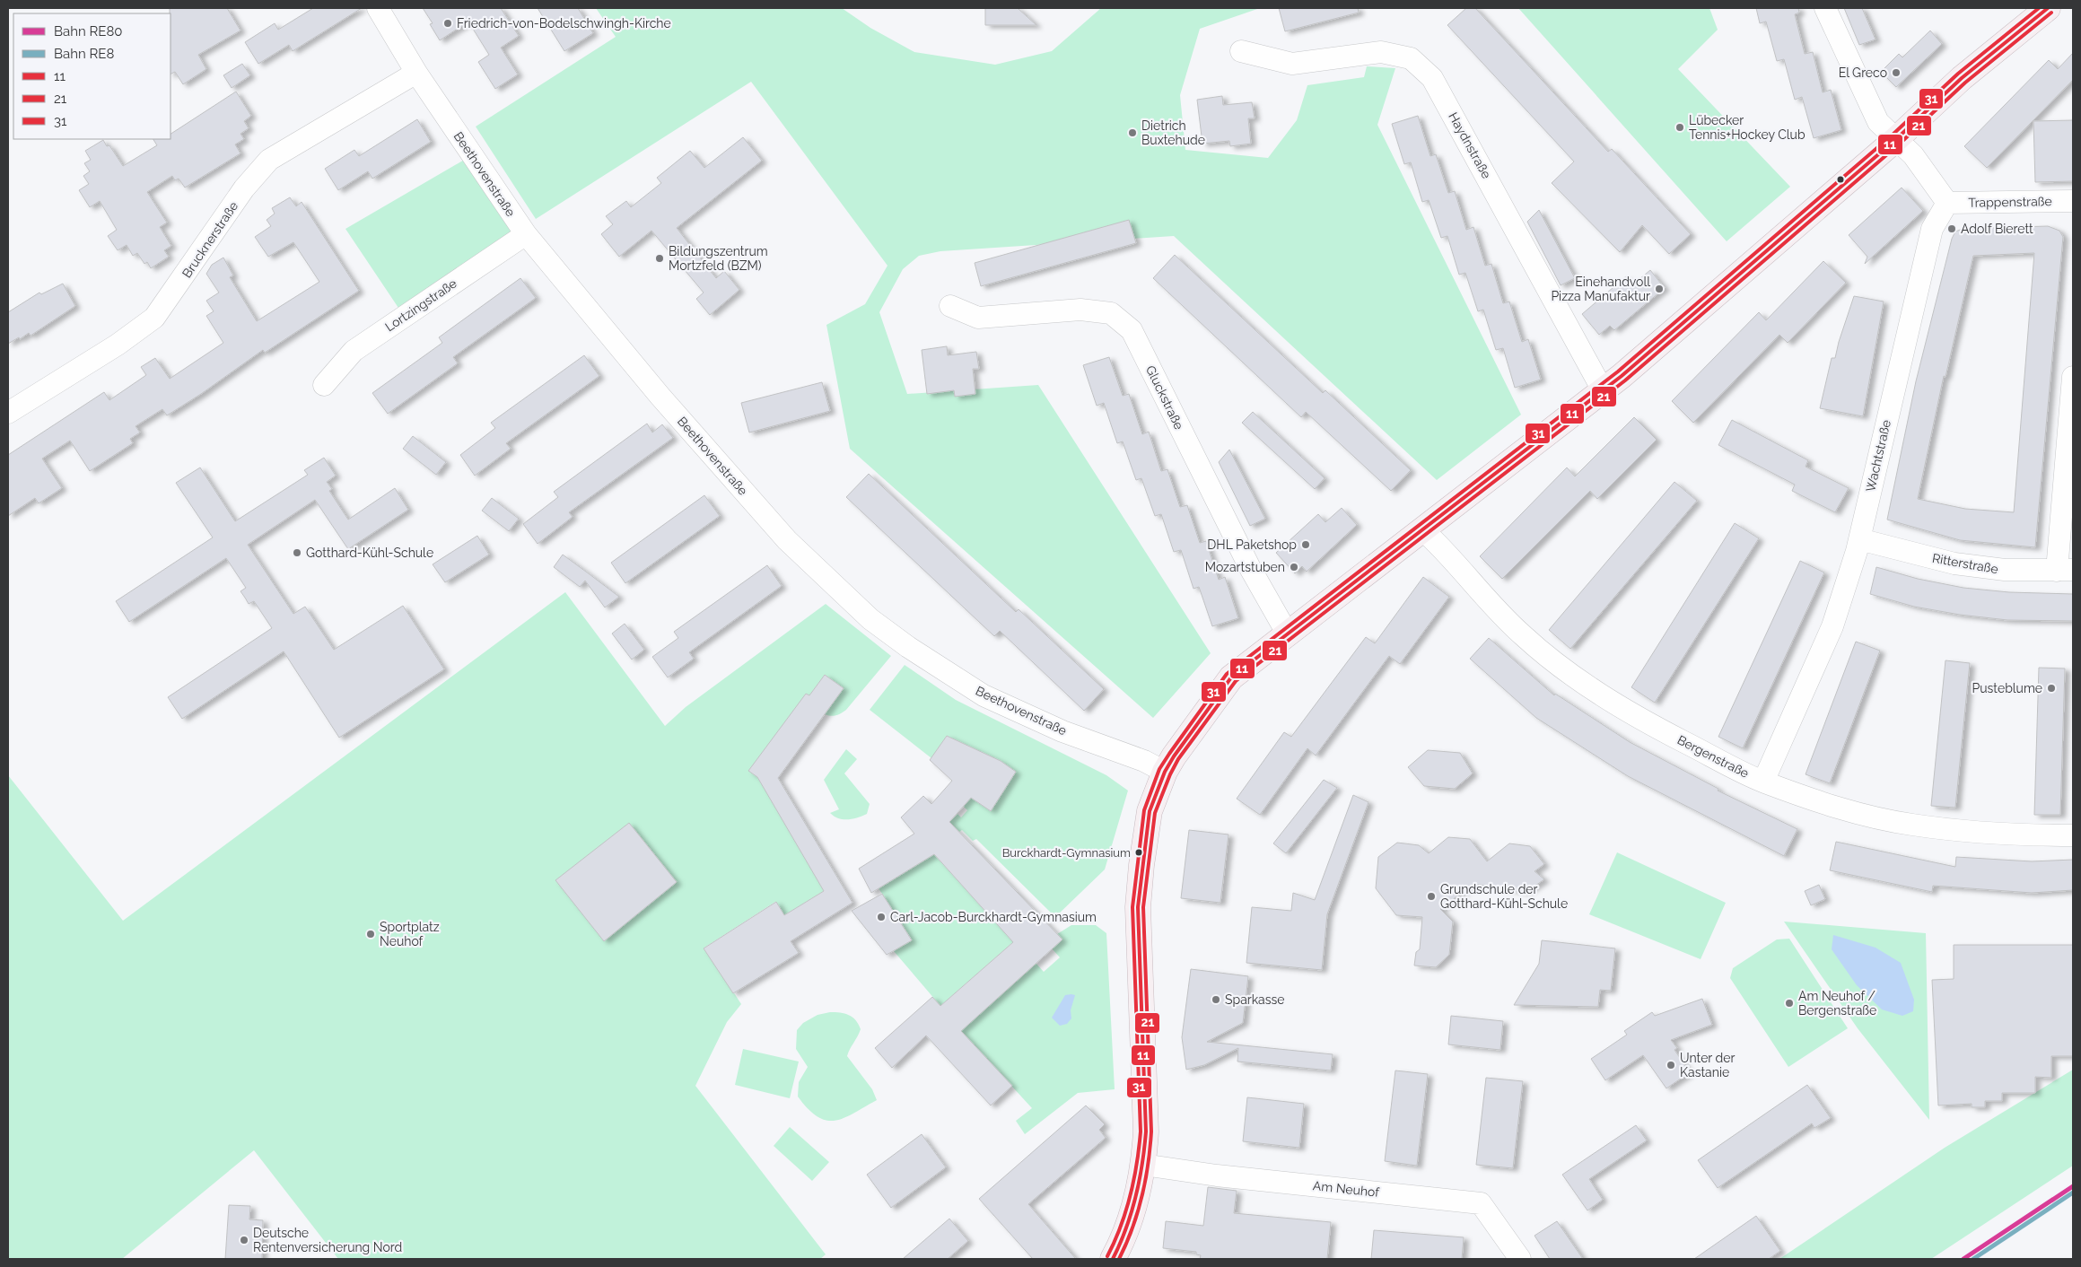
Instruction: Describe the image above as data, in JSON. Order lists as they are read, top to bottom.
{
  "streets": {
    "street": [
      "Haydnstraße",
      "Beethovenstraße",
      "Trappenstraße",
      "Brucknerstraße",
      "Lortzingstraße",
      "Gluckstraße",
      "Wachtstraße",
      "Ritterstraße",
      "Bergenstraße",
      "Am Neuhof"
    ]
  },
  "crossings": [
    ["Beethovenstraße", "Brucknerstraße"],
    ["Beethovenstraße", "Lortzingstraße"],
    ["Trappenstraße", "Wachtstraße"],
    ["Wachtstraße", "Ritterstraße"],
    ["Wachtstraße", "Bergenstraße"]
  ],
  "places": [
    "Friedrich-von-Bodelschwingh-Kirche",
    "El Greco",
    "Lübecker Tennis+Hockey Club",
    "Dietrich Buxtehude",
    "Adolf Bierett",
    "Bildungszentrum Mortzfeld (BZM)",
    "Einehandvoll Pizza Manufaktur",
    "DHL Paketshop",
    "Gotthard-Kühl-Schule",
    "Mozartstuben",
    "Pusteblume",
    "Burckhardt-Gymnasium",
    "Grundschule der Gotthard-Kühl-Schule",
    "Carl-Jacob-Burckhardt-Gymnasium",
    "Sportplatz Neuhof",
    "Sparkasse",
    "Am Neuhof / Bergenstraße",
    "Unter der Kastanie",
    "Deutsche Rentenversicherung Nord"
  ],
  "lines": [
    "transit line 11",
    "transit line 31",
    "transit line 21",
    "rail line RE80",
    "rail line RE8"
  ],
  "legend": [
    "Bahn RE80",
    "Bahn RE8",
    "11",
    "21",
    "31"
  ]
}
